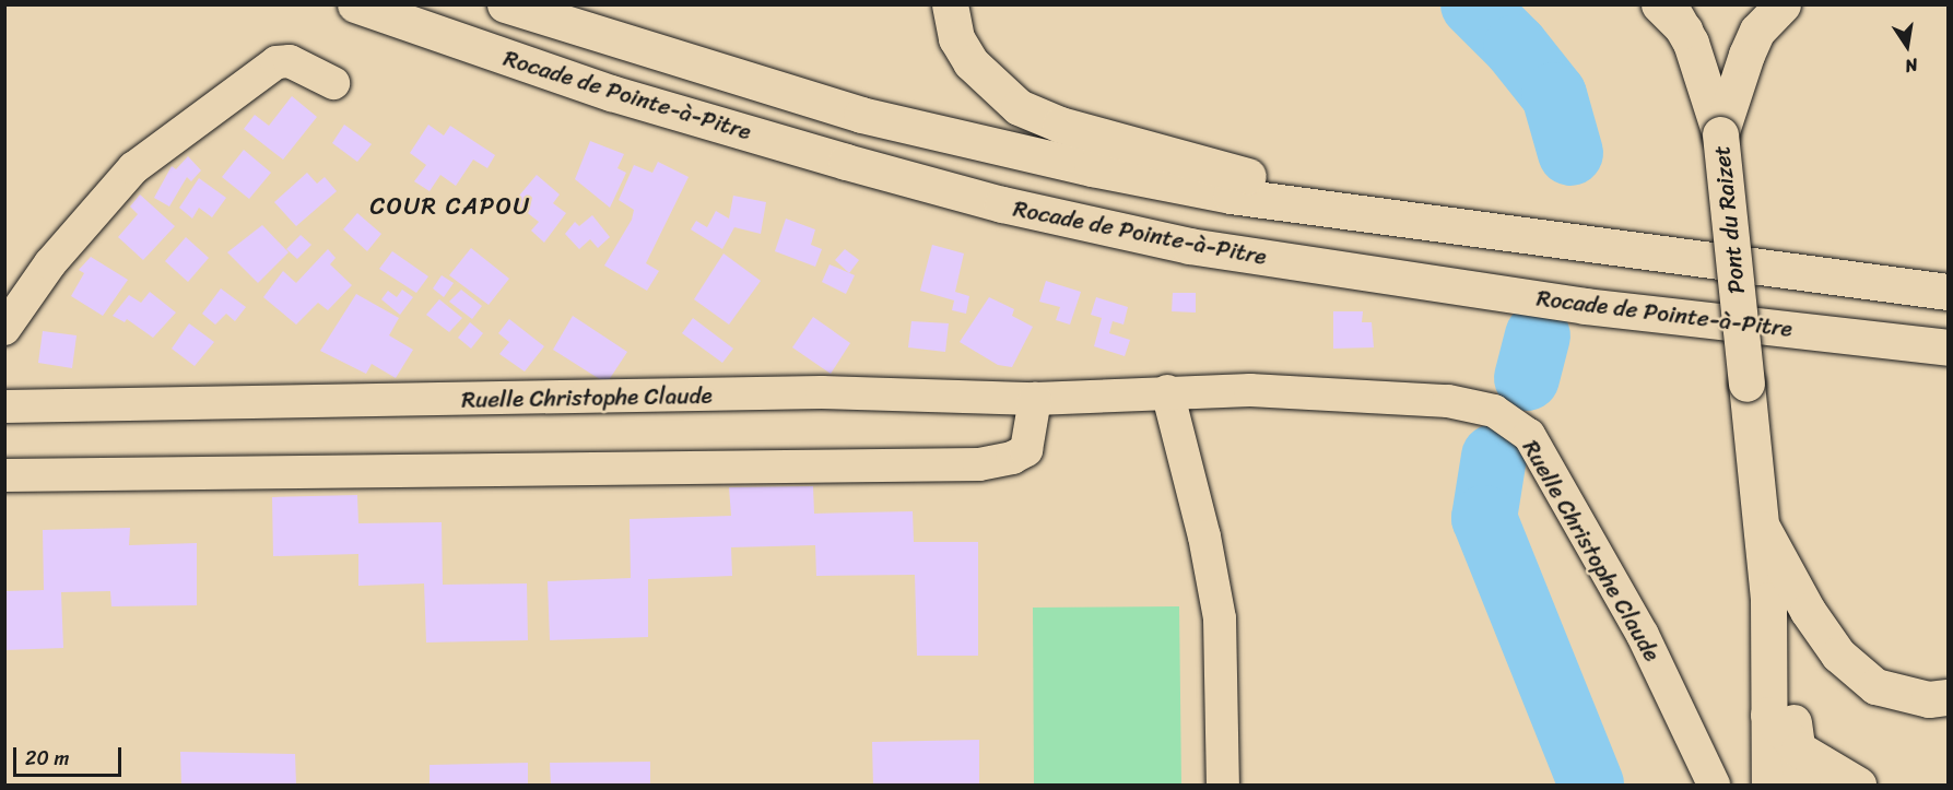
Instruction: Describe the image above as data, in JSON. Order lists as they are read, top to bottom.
{
  "streets": {
    "main road": ["Rocade de Pointe-à-Pitre", "Pont du Raizet"],
    "street": ["Ruelle Christophe Claude"]
  },
  "districts": ["COUR CAPOU"],
  "scale_bar": "20 m",
  "north": "bottom"
}
